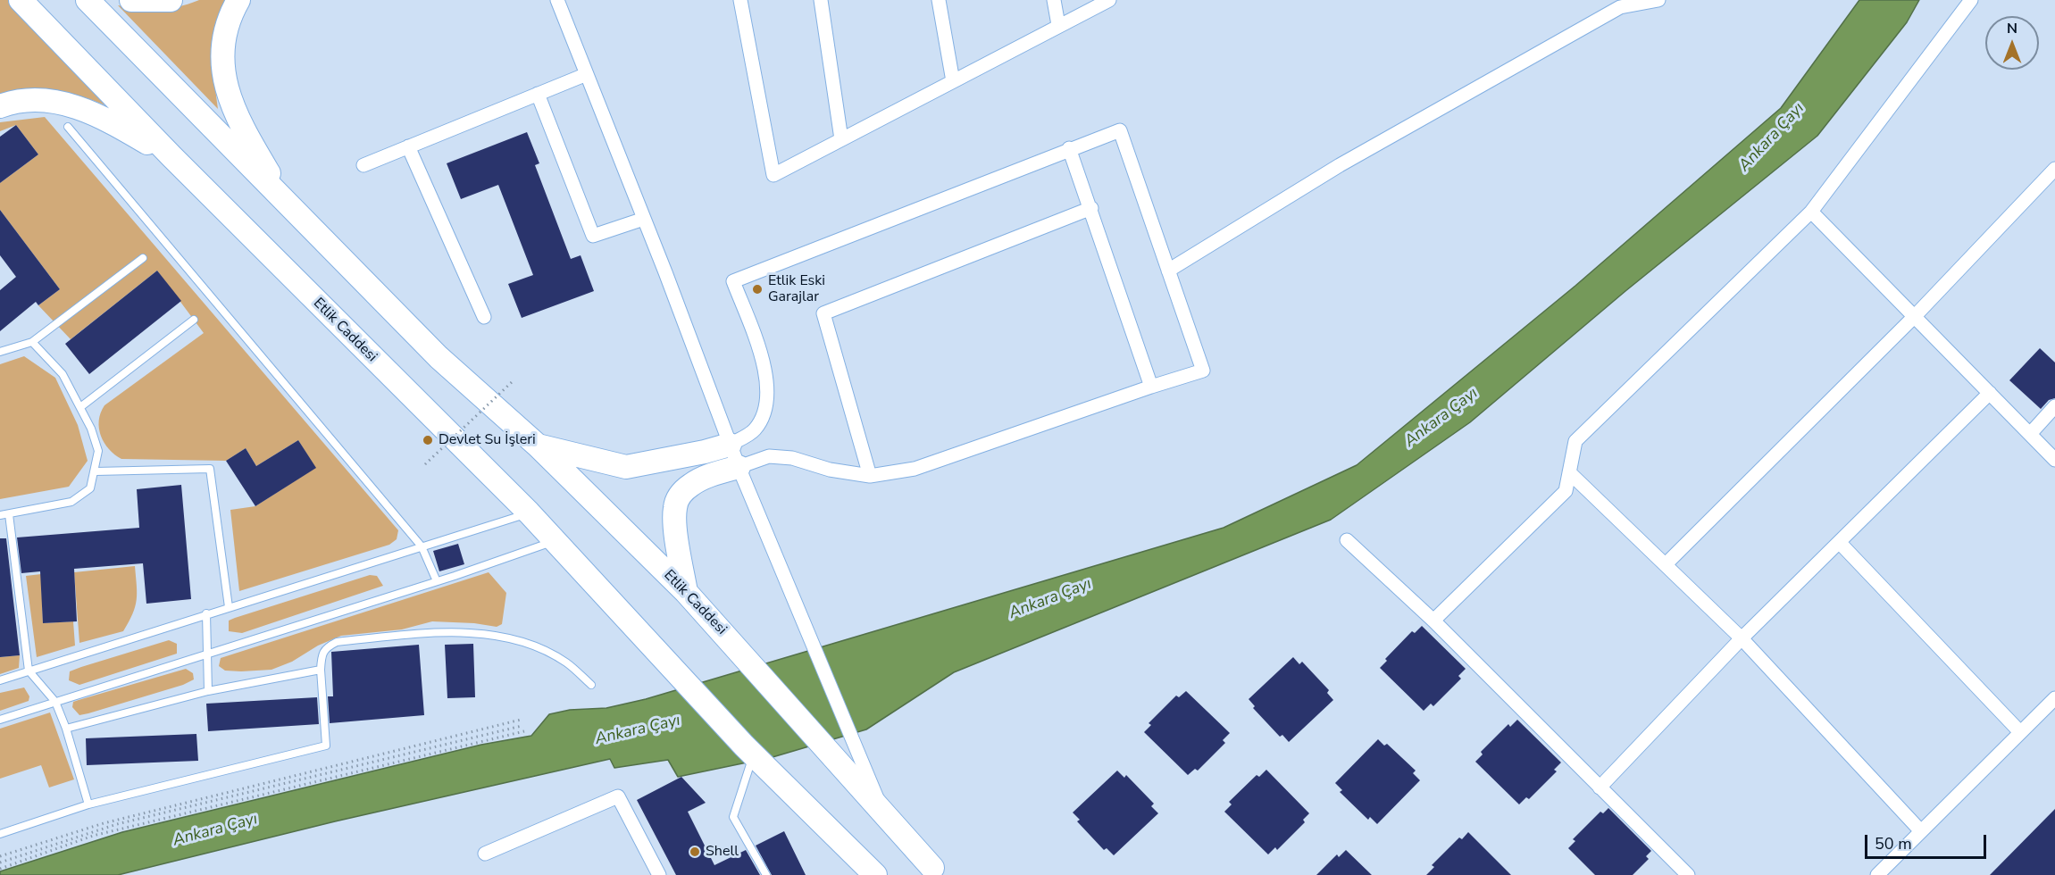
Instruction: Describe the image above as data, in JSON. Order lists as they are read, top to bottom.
{
  "streets": {
    "main road": ["Etlik Caddesi"]
  },
  "water": ["Ankara Çayı"],
  "places": ["Etlik Eski Garajlar", "Devlet Su İşleri", "Shell"],
  "scale_bar": "50 m",
  "north": "top"
}
